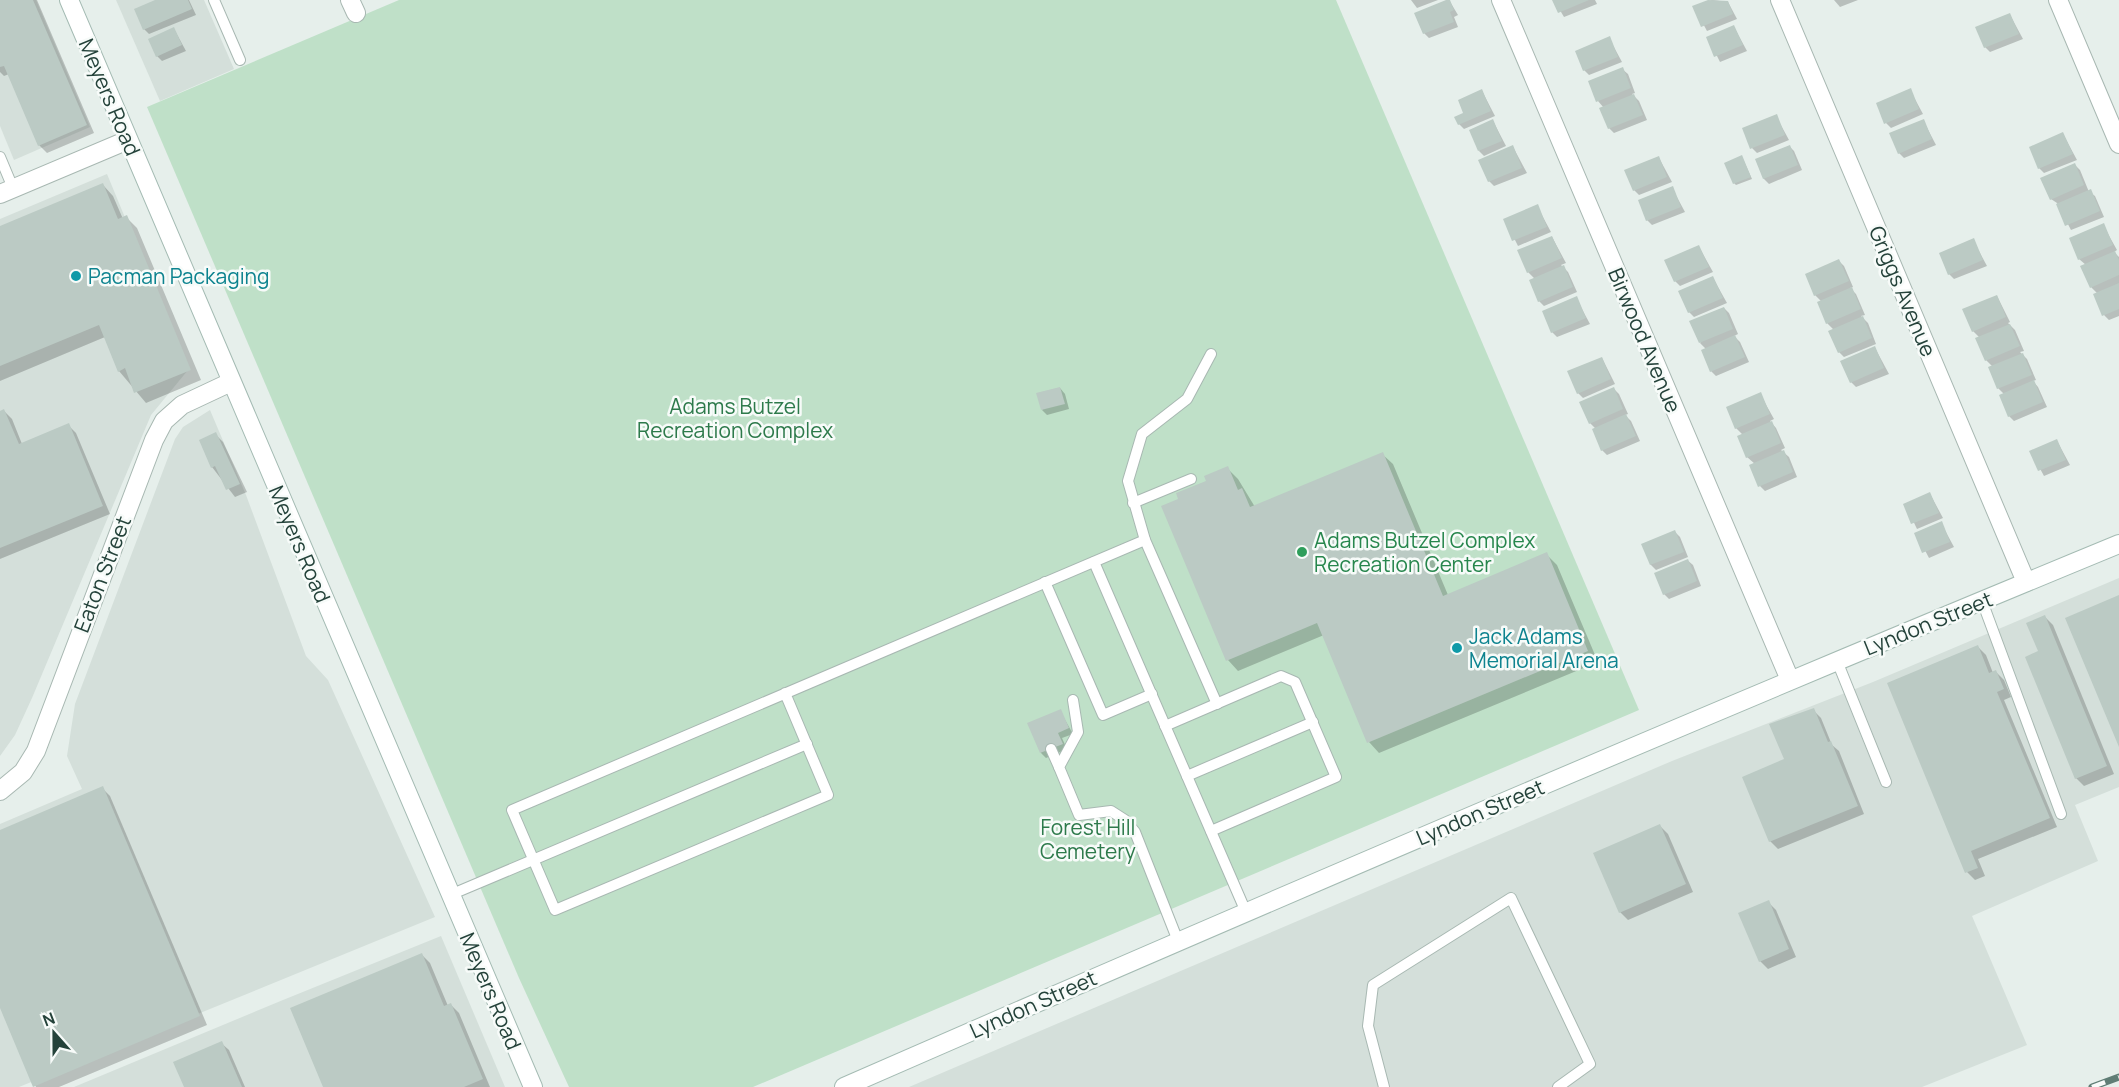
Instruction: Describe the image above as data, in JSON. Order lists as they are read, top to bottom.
{
  "streets": {
    "street": [
      "Meyers Road",
      "Griggs Avenue",
      "Birwood Avenue",
      "Eaton Street",
      "Lyndon Street"
    ]
  },
  "crossings": [
    ["Meyers Road", "Eaton Street"],
    ["Griggs Avenue", "Lyndon Street"],
    ["Birwood Avenue", "Lyndon Street"]
  ],
  "parks": ["Adams Butzel Recreation Complex", "Forest Hill Cemetery"],
  "places": ["Pacman Packaging", "Adams Butzel Complex Recreation Center", "Jack Adams Memorial Arena"],
  "north": "top"
}
